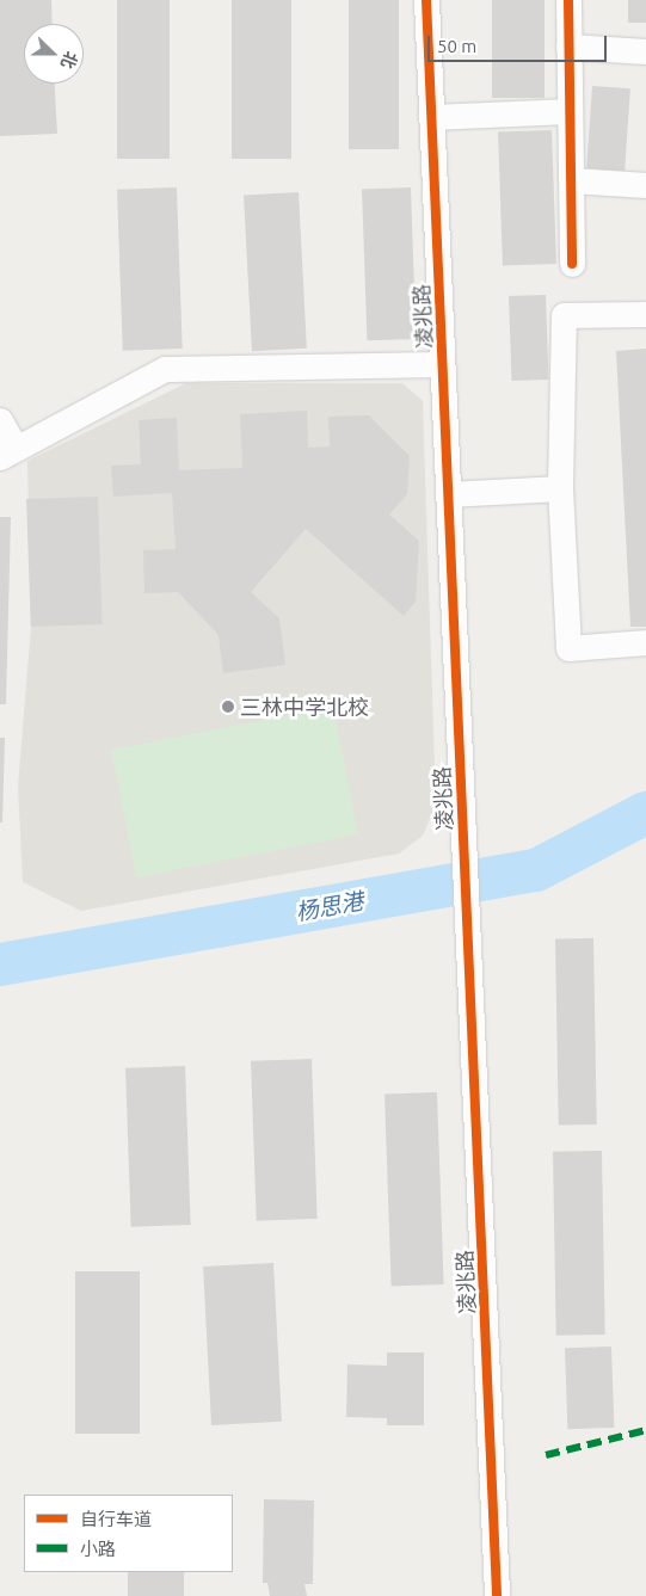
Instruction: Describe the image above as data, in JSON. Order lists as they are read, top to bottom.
{
  "streets": {
    "street": ["凌兆路"]
  },
  "water": ["杨思港"],
  "places": ["三林中学北校"],
  "legend": ["自行车道", "小路"],
  "scale_bar": "50 m",
  "north": "right"
}
